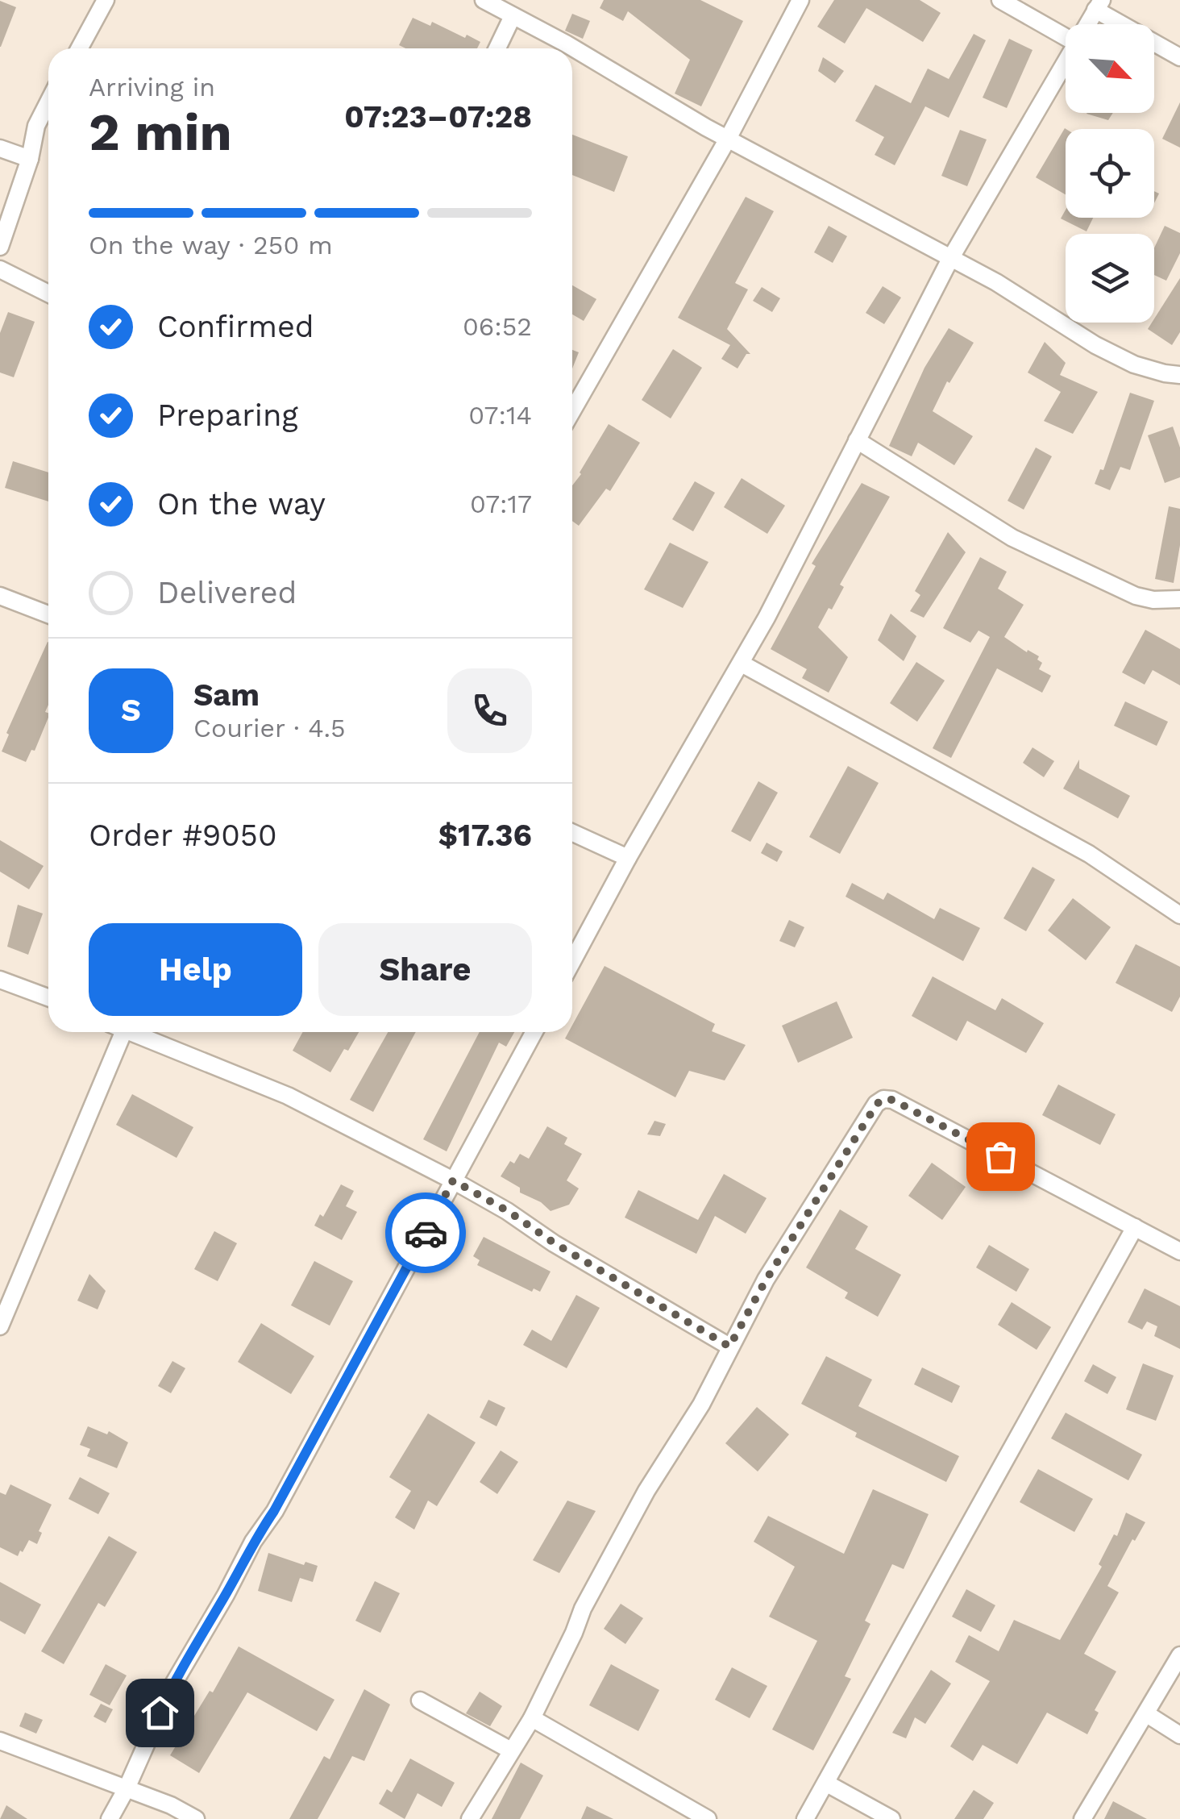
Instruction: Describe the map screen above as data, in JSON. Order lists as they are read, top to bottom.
{
  "north": "bottom right",
  "page": {
    "heading": ["2 min", "Arriving in", "07:23–07:28"],
    "panel": [
      "Sam",
      "Courier · 4.5",
      "Order #9050",
      "$17.36"
    ],
    "bar": "On the way · 250 m",
    "list": [
      ["Confirmed", "06:52"],
      ["Preparing", "07:14"],
      ["On the way", "07:17"],
      "Delivered"
    ],
    "round": "S",
    "buttons": ["Help", "Share"]
  }
}
